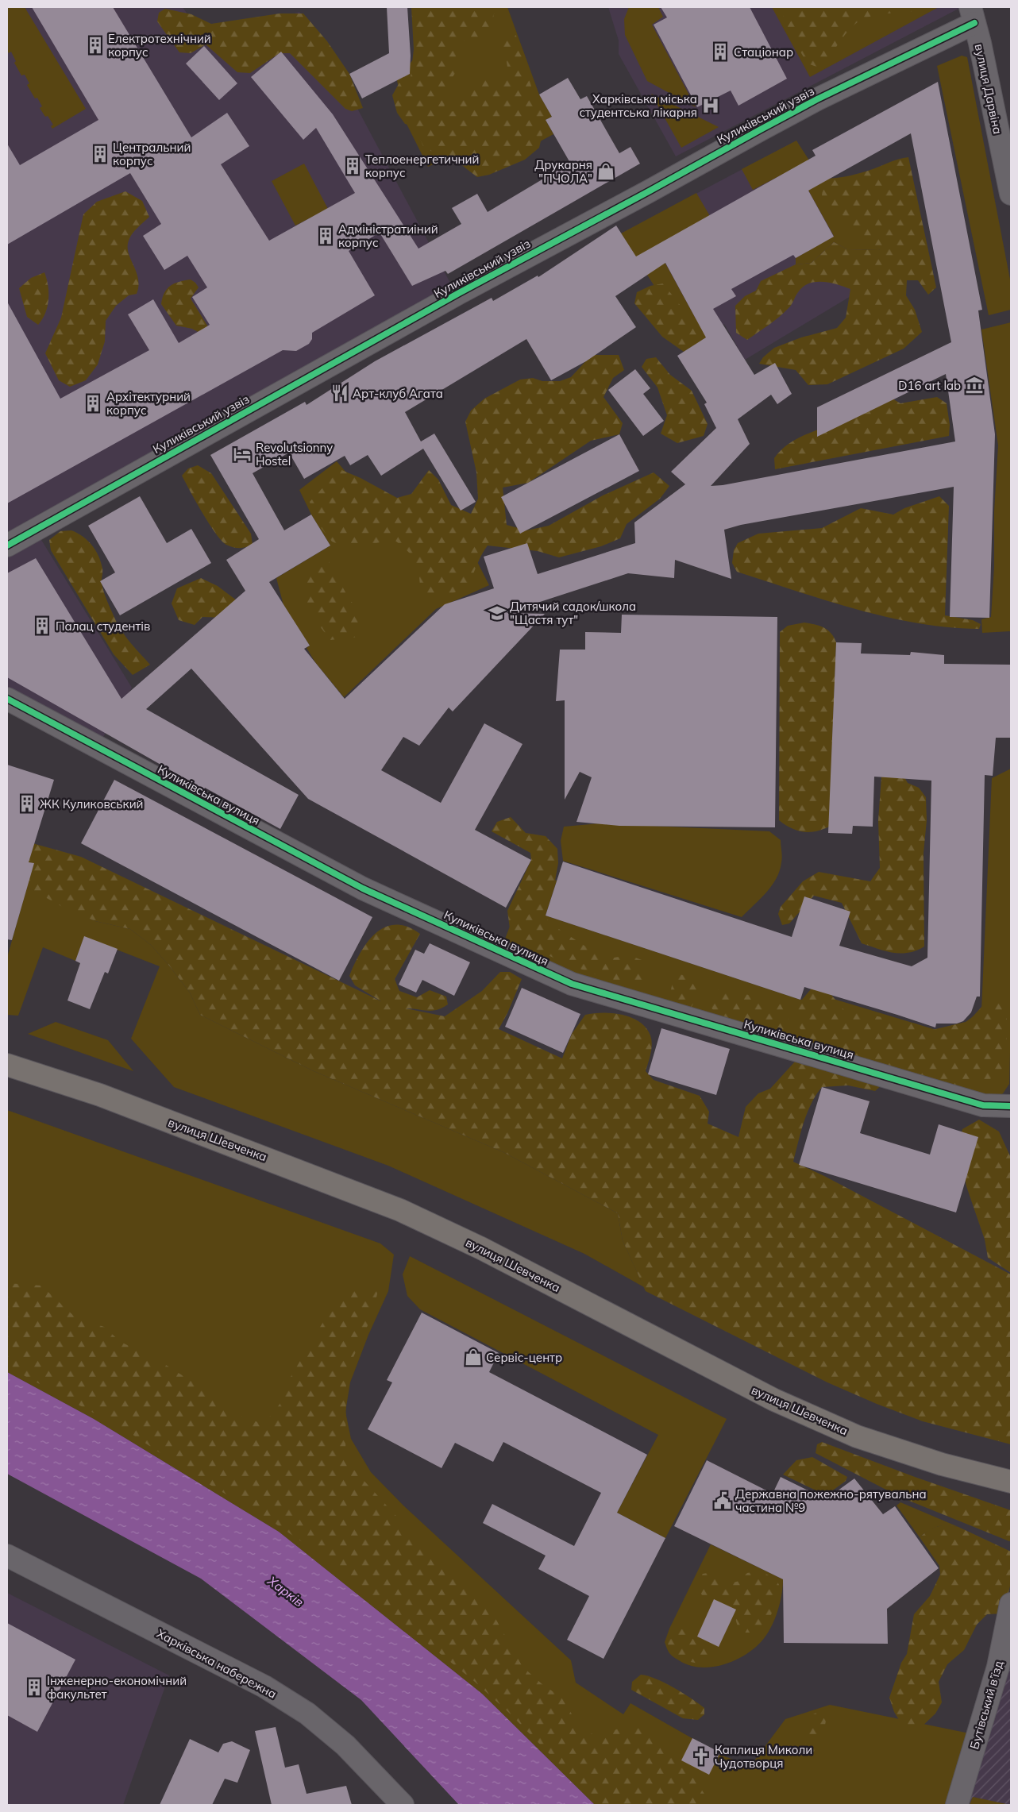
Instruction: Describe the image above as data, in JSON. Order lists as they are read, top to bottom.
{
  "streets": {
    "main road": ["вулиця Шевченка"],
    "street": [
      "вулиця Дарвіна",
      "Куликівський узвіз",
      "Куликівська вулиця",
      "Харківська набережна",
      "Бутівський в’їзд"
    ]
  },
  "crossings": [
    ["вулиця Дарвіна", "Куликівський узвіз"]
  ],
  "water": ["Харків"],
  "places": {
    "building": [
      "Електротехнічний корпус",
      "Стаціонар",
      "Центральний корпус",
      "Теплоенергетичний корпус",
      "Адміністратиіний корпус",
      "Архітектурний корпус",
      "Палац студентів",
      "ЖК Куликовський",
      "Інженерно-економічний факультет"
    ],
    "hospital": ["Харківська міська студентська лікарня"],
    "shop": ["Друкарня \"ПЧОЛА\"", "Сервіс-центр"],
    "museum": ["D16 art lab"],
    "restaurant": ["Арт-клуб Агата"],
    "hotel": ["Revolutsionny Hostel"],
    "school or university": ["Дитячий садок/школа \"Щастя тут\""],
    "public building": ["Державна пожежно-рятувальна частина №9"],
    "church": ["Каплиця Миколи Чудотворця"]
  }
}
